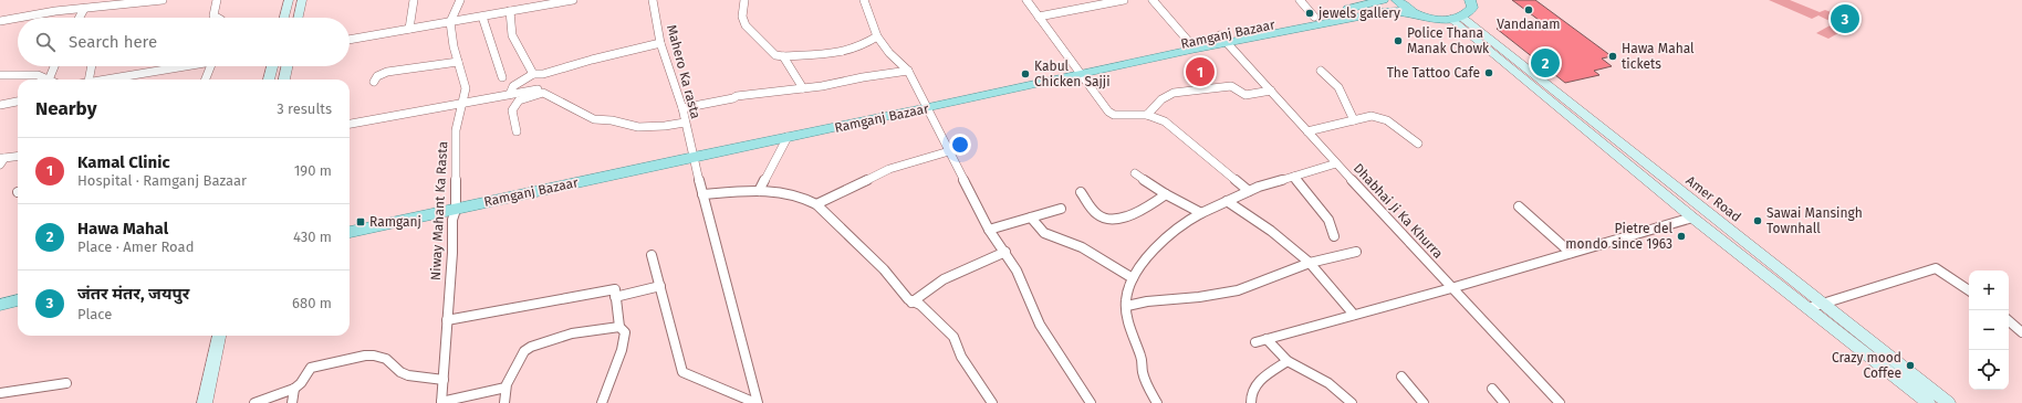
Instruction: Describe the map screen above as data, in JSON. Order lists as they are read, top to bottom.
{
  "streets": {
    "main road": ["Ramganj Bazaar", "Amer Road"],
    "street": ["Mahero Ka rasta", "Niway Mahant Ka Rasta", "Dhabhai Ji Ka Khurra"]
  },
  "crossings": [
    ["Ramganj Bazaar", "Mahero Ka rasta"],
    ["Ramganj Bazaar", "Amer Road"],
    ["Ramganj Bazaar", "Niway Mahant Ka Rasta"],
    ["Ramganj Bazaar", "Dhabhai Ji Ka Khurra"]
  ],
  "places": {
    "other": [
      "Vandanam",
      "jewels gallery",
      "Police Thana Manak Chowk",
      "Hawa Mahal tickets",
      "The Tattoo Cafe",
      "Kabul Chicken Sajji",
      "Sawai Mansingh Townhall",
      "Pietre del mondo since 1963",
      "Crazy mood Coffee"
    ],
    "transit": ["Ramganj"]
  },
  "page": {
    "pins": ["3", "2", "1"],
    "search": "Search here",
    "heading": ["Nearby", "3 results"],
    "list": [
      {
        "mark": "1",
        "name": "Kamal Clinic",
        "note": "Hospital · Ramganj Bazaar",
        "value": "190 m"
      },
      {
        "mark": "2",
        "name": "Hawa Mahal",
        "note": "Place · Amer Road",
        "value": "430 m"
      },
      {
        "mark": "3",
        "name": "जंतर मंतर, जयपुर",
        "note": "Place",
        "value": "680 m"
      }
    ],
    "map_buttons": ["+", "−"]
  }
}
